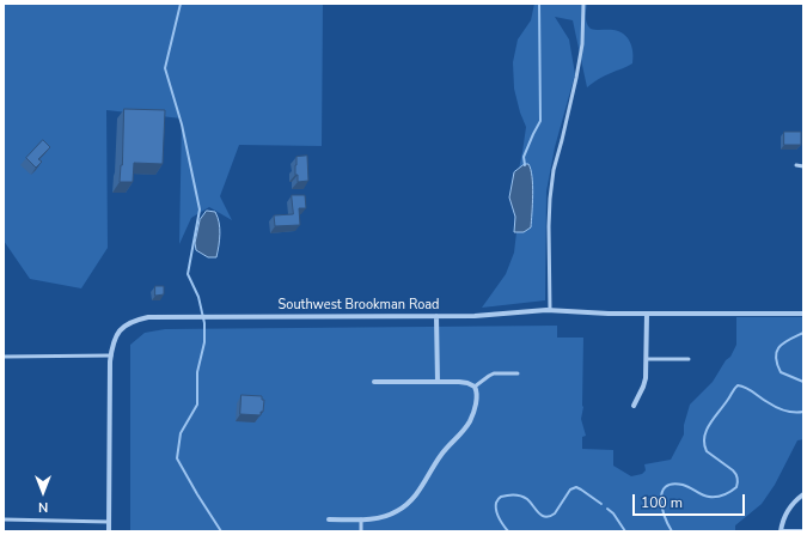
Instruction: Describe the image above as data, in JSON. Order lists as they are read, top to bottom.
{
  "streets": {
    "street": ["Southwest Brookman Road"]
  },
  "scale_bar": "100 m",
  "north": "bottom"
}
